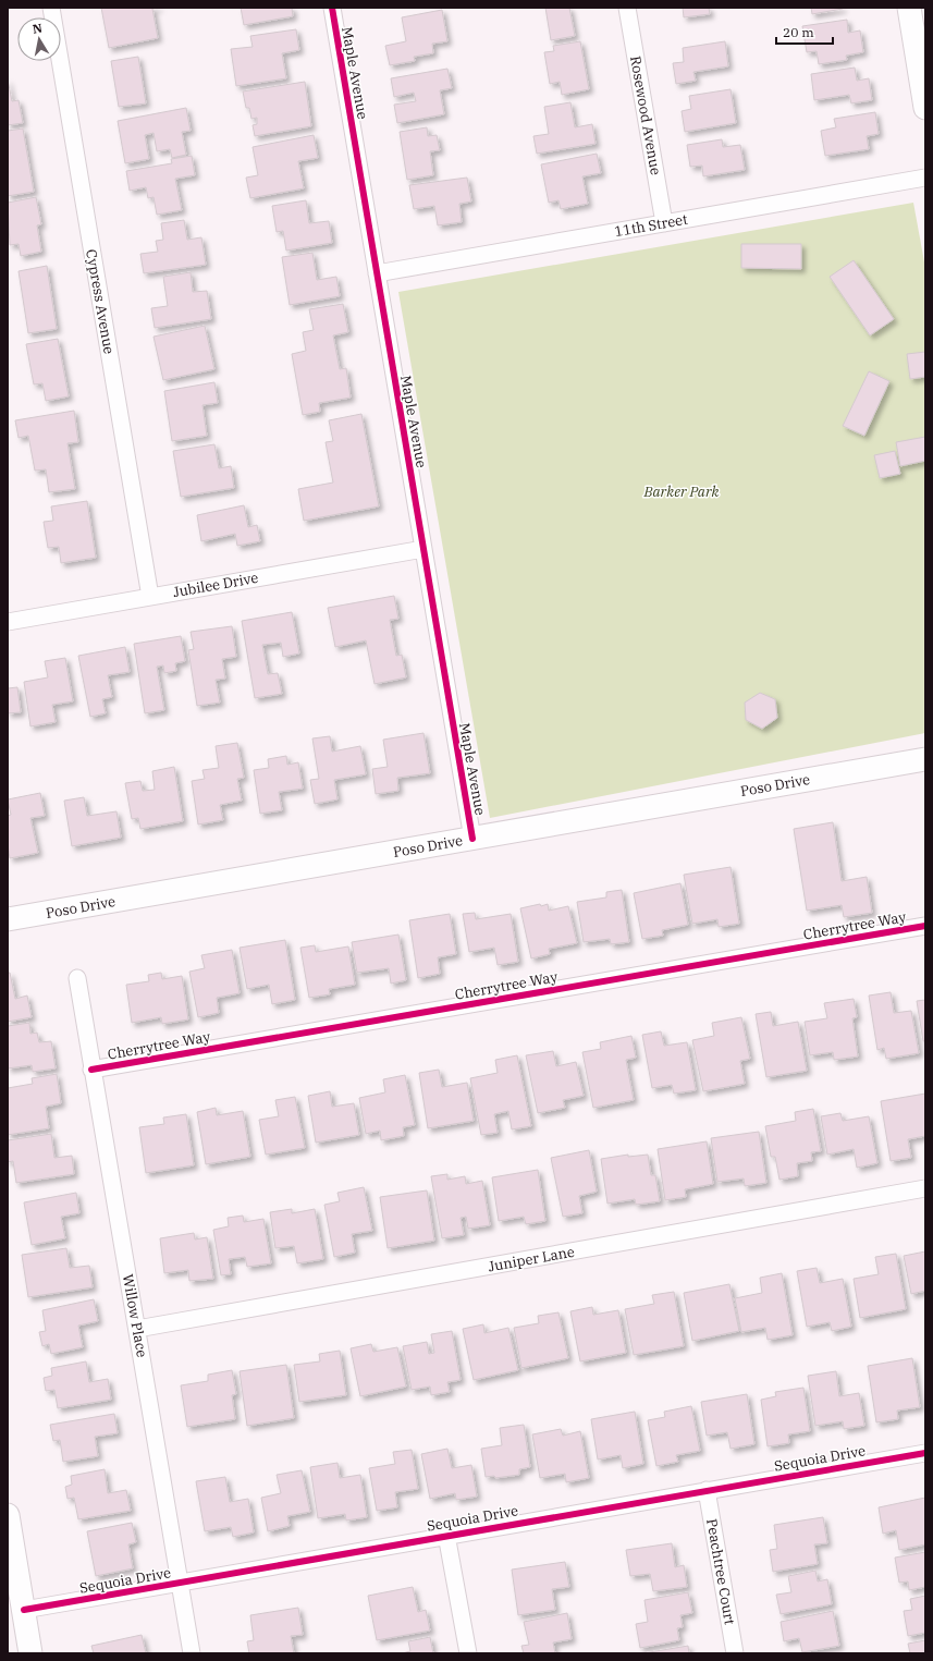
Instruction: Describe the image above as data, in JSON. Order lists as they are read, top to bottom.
{
  "streets": {
    "main road": ["Poso Drive"],
    "street": [
      "Maple Avenue",
      "Rosewood Avenue",
      "11th Street",
      "Cypress Avenue",
      "Jubilee Drive",
      "Cherrytree Way",
      "Juniper Lane",
      "Willow Place",
      "Sequoia Drive",
      "Peachtree Court"
    ]
  },
  "crossings": [
    ["Maple Avenue", "11th Street"],
    ["Maple Avenue", "Jubilee Drive"],
    ["Maple Avenue", "Poso Drive"],
    ["Rosewood Avenue", "11th Street"],
    ["Cypress Avenue", "Jubilee Drive"],
    ["Cherrytree Way", "Willow Place"],
    ["Juniper Lane", "Willow Place"],
    ["Willow Place", "Sequoia Drive"],
    ["Sequoia Drive", "Peachtree Court"]
  ],
  "parks": ["Barker Park"],
  "scale_bar": "20 m",
  "north": "top"
}
